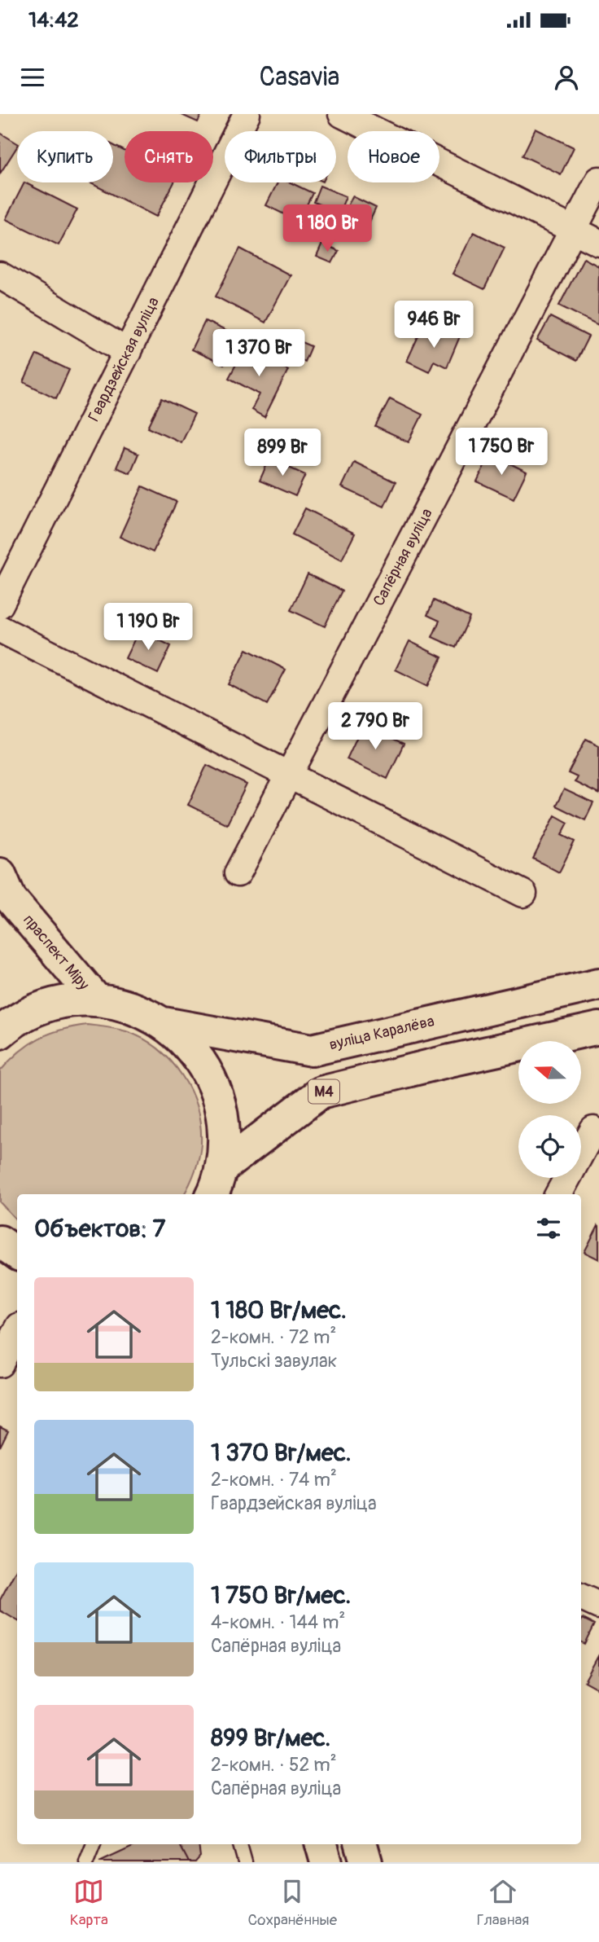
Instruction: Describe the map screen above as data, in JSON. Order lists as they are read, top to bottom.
{
  "streets": {
    "main road": ["праспект Міру", "вуліца Каралёва", "М4"],
    "street": ["Гвардзейская вуліца", "Сапёрная вуліца"]
  },
  "crossings": [
    ["праспект Міру", "вуліца Каралёва"],
    ["праспект Міру", "М4"]
  ],
  "north": "left",
  "page": {
    "status": "14:42",
    "header": "Casavia",
    "chip": [
      "Купить",
      "Снять",
      "Фильтры",
      "Новое"
    ],
    "price": [
      "1 180 Br",
      "946 Br",
      "1 370 Br",
      "1 750 Br",
      "899 Br",
      "1 190 Br",
      "2 790 Br"
    ],
    "heading": "Объектов: 7",
    "list": [
      {
        "name": "1 180 Br/мес.",
        "note": "2-комн. · 72 m² · Тульскі завулак"
      },
      {
        "name": "1 370 Br/мес.",
        "note": "2-комн. · 74 m² · Гвардзейская вуліца"
      },
      {
        "name": "1 750 Br/мес.",
        "note": "4-комн. · 144 m² · Сапёрная вуліца"
      },
      {
        "name": "899 Br/мес.",
        "note": "2-комн. · 52 m² · Сапёрная вуліца"
      }
    ],
    "tabs": ["Карта", "Сохранённые", "Главная"]
  }
}
